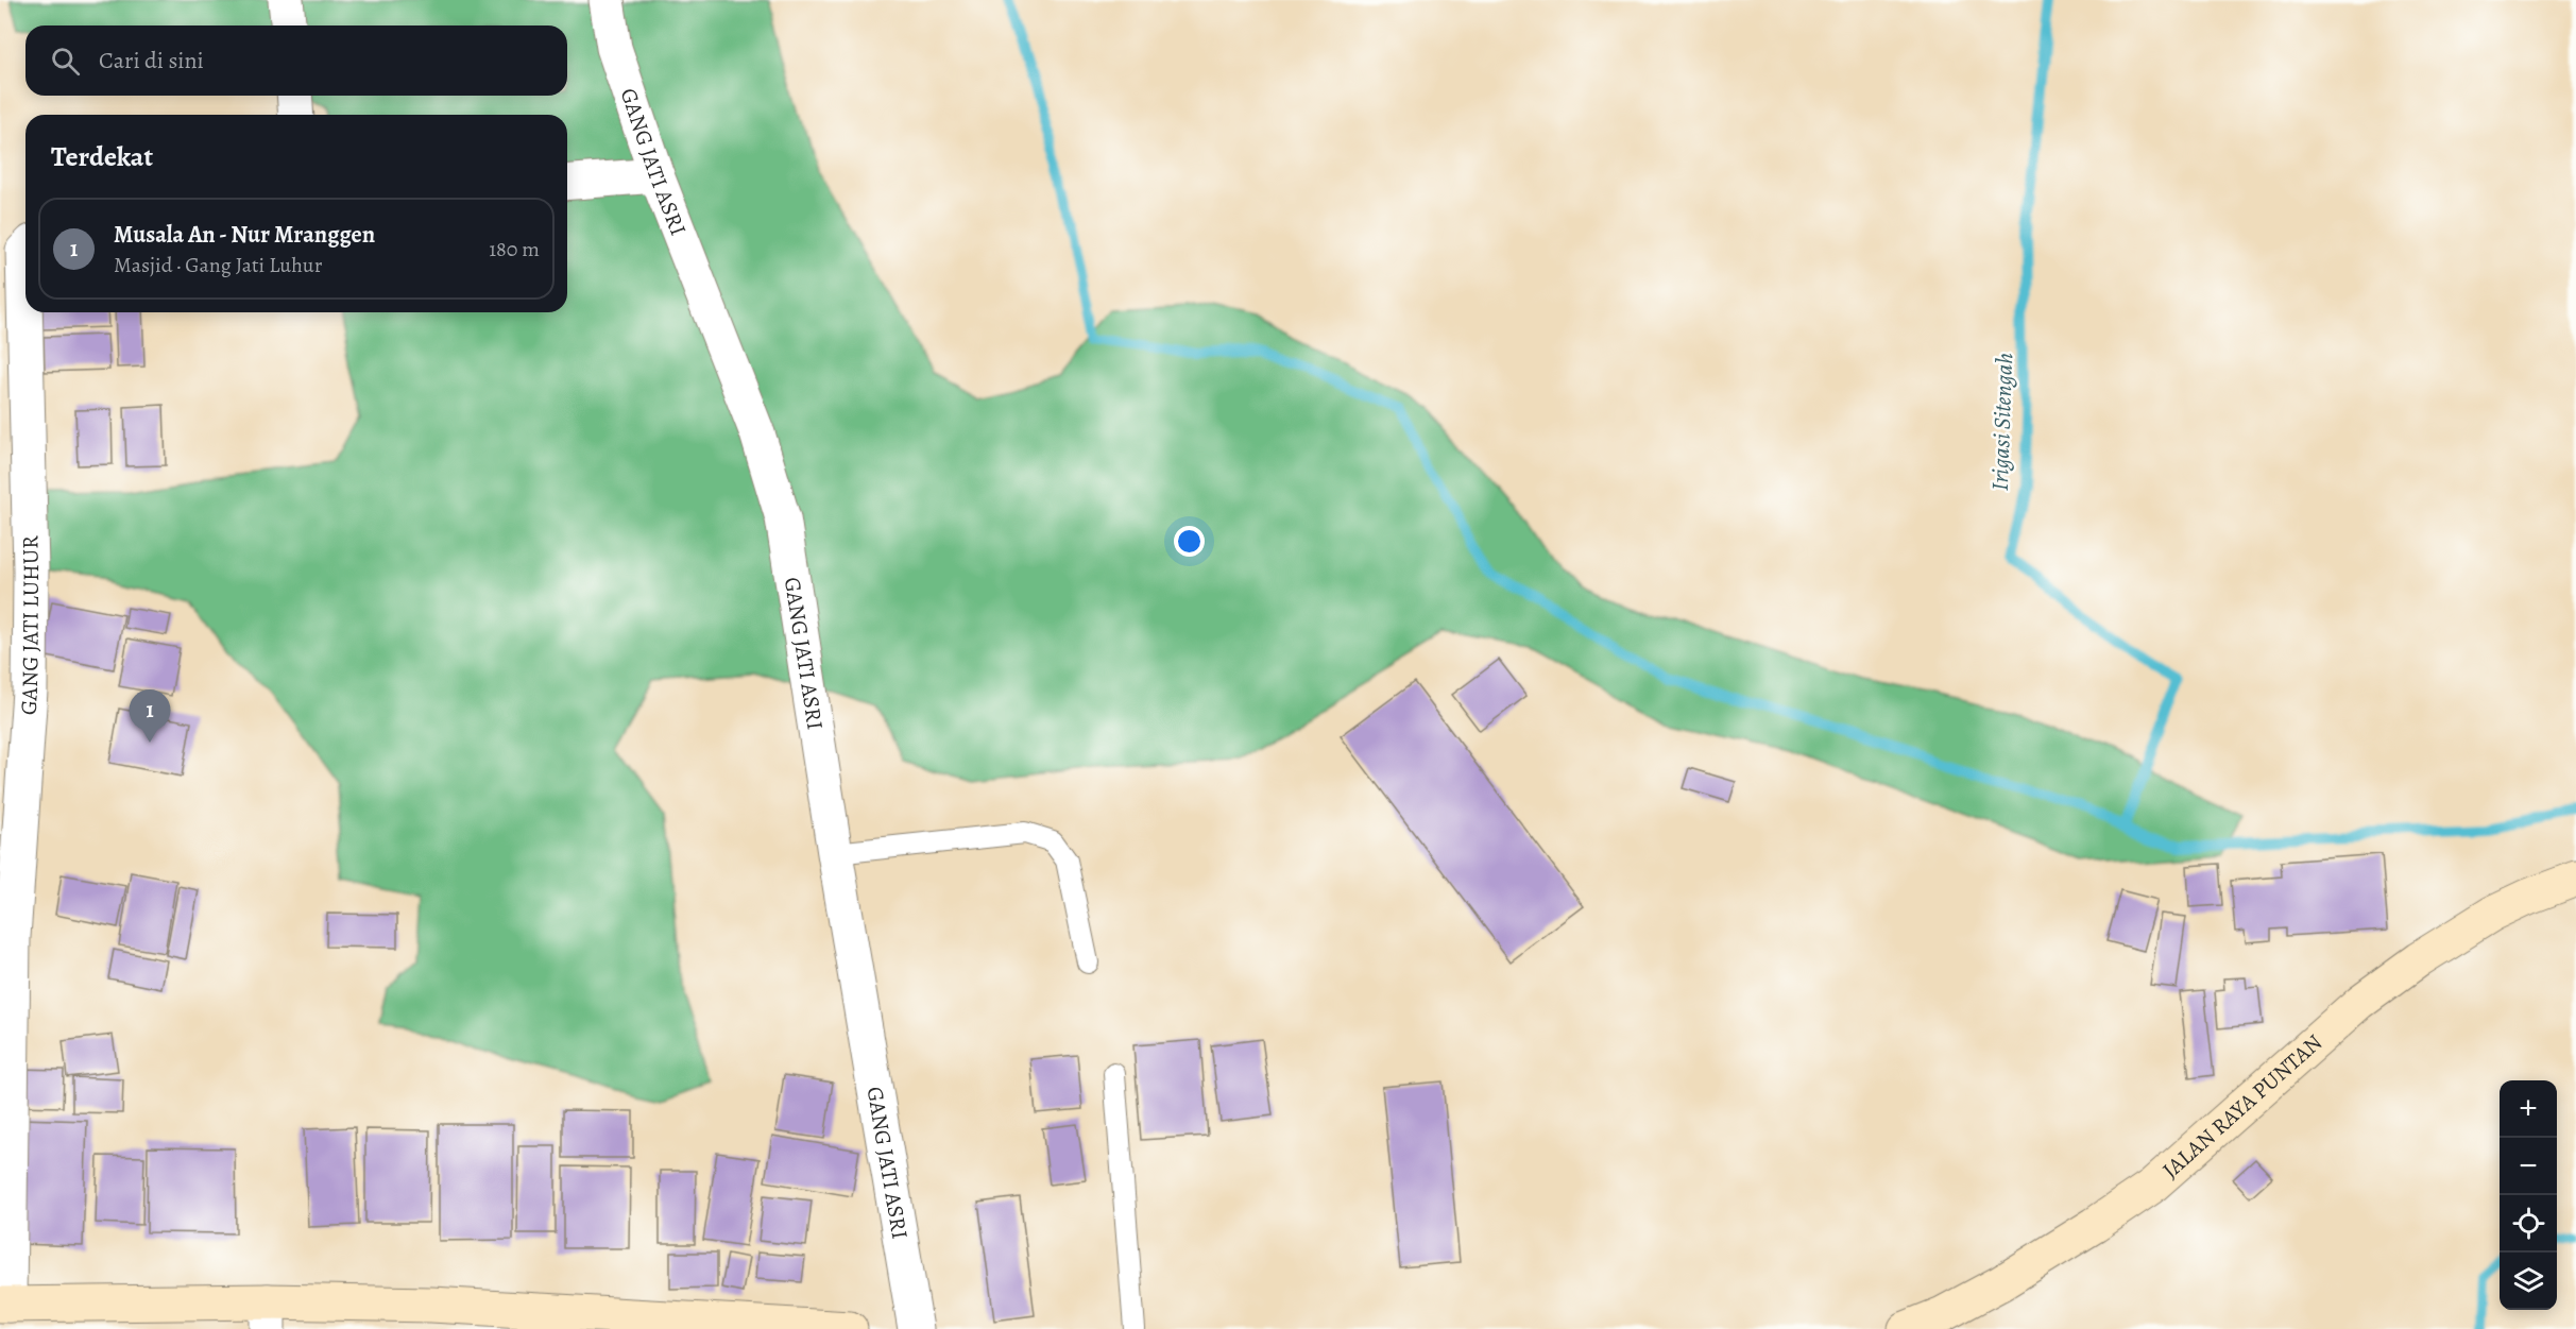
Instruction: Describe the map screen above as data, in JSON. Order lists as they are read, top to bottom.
{
  "streets": {
    "main road": ["JALAN RAYA PUNTAN"],
    "street": ["GANG JATI ASRI", "GANG JATI LUHUR"]
  },
  "water": ["Irigasi Sitengah"],
  "page": {
    "search": "Cari di sini",
    "heading": "Terdekat",
    "list": [
      {
        "mark": "1",
        "name": "Musala An - Nur Mranggen",
        "note": "Masjid · Gang Jati Luhur",
        "value": "180 m"
      }
    ],
    "pins": "1",
    "map_buttons": ["+", "−"]
  }
}
